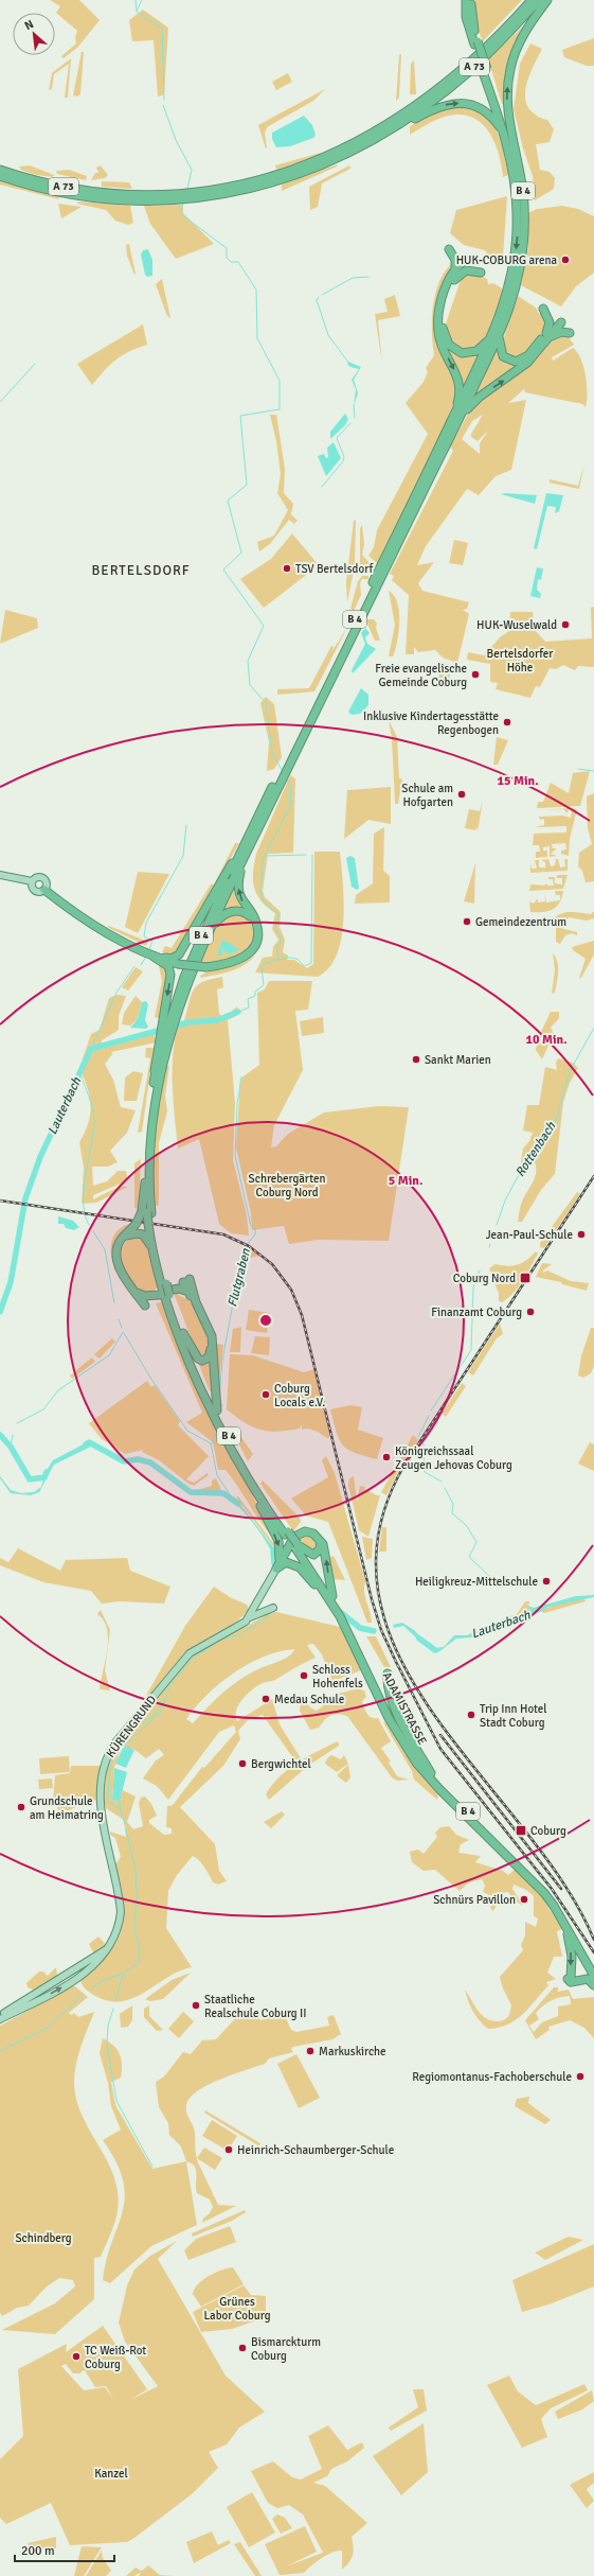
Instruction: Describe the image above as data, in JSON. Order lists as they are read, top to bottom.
{
  "streets": {
    "highway": ["A 73", "B 4", "ADAMISTRASSE"],
    "main road": ["KÜRENGRUND"]
  },
  "crossings": [
    ["B 4", "ADAMISTRASSE"]
  ],
  "districts": ["BERTELSDORF"],
  "water": ["Lauterbach", "Rottenbach", "Flutgraben"],
  "parks": [
    "Bertelsdorfer Höhe",
    "Schrebergärten Coburg Nord",
    "Schindberg",
    "Grünes Labor Coburg",
    "Kanzel"
  ],
  "places": {
    "other": [
      "HUK-COBURG arena",
      "TSV Bertelsdorf",
      "HUK-Wuselwald",
      "Freie evangelische Gemeinde Coburg",
      "Inklusive Kindertagesstätte Regenbogen",
      "Schule am Hofgarten",
      "Gemeindezentrum",
      "Sankt Marien",
      "Jean-Paul-Schule",
      "Finanzamt Coburg",
      "Coburg Locals e.V.",
      "Königreichssaal Zeugen Jehovas Coburg",
      "Heiligkreuz-Mittelschule",
      "Schloss Hohenfels",
      "Medau Schule",
      "Trip Inn Hotel Stadt Coburg",
      "Bergwichtel",
      "Grundschule am Heimatring",
      "Schnürs Pavillon",
      "Staatliche Realschule Coburg II",
      "Markuskirche",
      "Regiomontanus-Fachoberschule",
      "Heinrich-Schaumberger-Schule",
      "Bismarckturm Coburg",
      "TC Weiß-Rot Coburg"
    ],
    "transit": ["Coburg Nord", "Coburg"]
  },
  "scale_bar": "200 m",
  "north": "top left",
  "rings": ["15 Min.", "10 Min.", "5 Min."]
}
